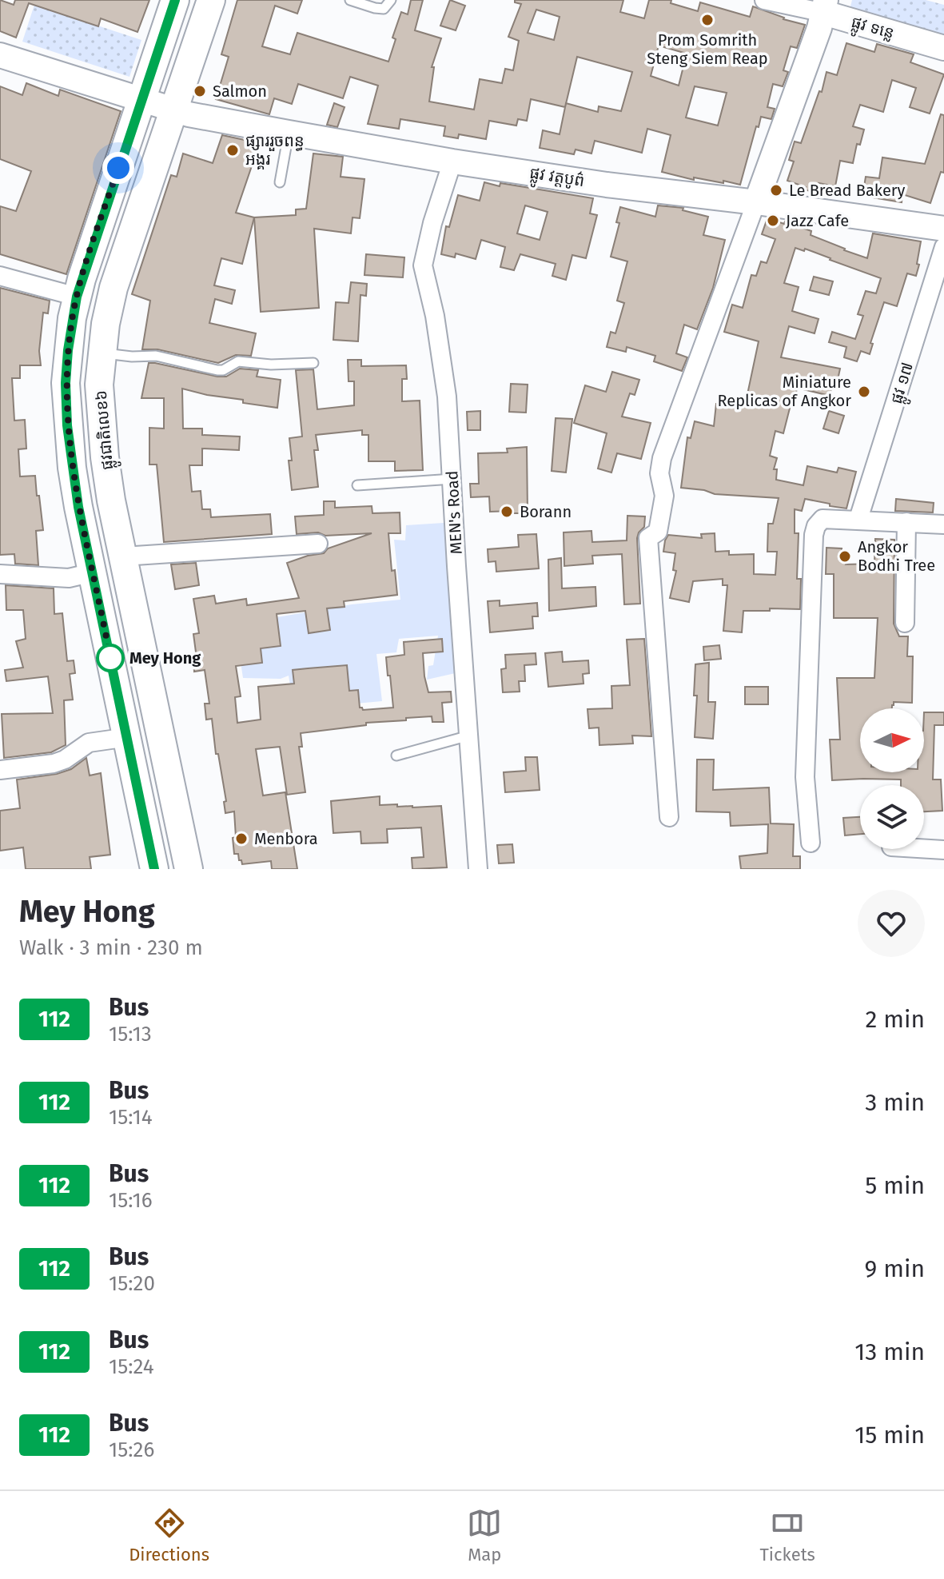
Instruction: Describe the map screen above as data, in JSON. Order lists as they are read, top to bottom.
{
  "streets": {
    "main road": ["ផ្លូវជាតិលេខ៦"],
    "street": [
      "ផ្លូវ ទន្លេ",
      "ផ្លូវ វត្តបូព៌",
      "ផ្លូវ ១៧",
      "MEN's Road"
    ]
  },
  "crossings": [
    ["ផ្លូវ វត្តបូព៌", "ផ្លូវជាតិលេខ៦"],
    ["ផ្លូវ វត្តបូព៌", "MEN's Road"]
  ],
  "places": [
    "Prom Somrith Steng Siem Reap",
    "Salmon",
    "ផ្សាររួចពន្ធ អង្គរ",
    "Le Bread Bakery",
    "Jazz Cafe",
    "Miniature Replicas of Angkor",
    "Borann",
    "Angkor Bodhi Tree",
    "Mey Hong",
    "Menbora"
  ],
  "lines": ["bus line 112"],
  "north": "right",
  "page": {
    "heading": ["Mey Hong", "Walk · 3 min · 230 m"],
    "list": [
      {
        "mark": "112",
        "name": "Bus",
        "note": "15:13",
        "value": "2 min"
      },
      {
        "mark": "112",
        "name": "Bus",
        "note": "15:14",
        "value": "3 min"
      },
      {
        "mark": "112",
        "name": "Bus",
        "note": "15:16",
        "value": "5 min"
      },
      {
        "mark": "112",
        "name": "Bus",
        "note": "15:20",
        "value": "9 min"
      },
      {
        "mark": "112",
        "name": "Bus",
        "note": "15:24",
        "value": "13 min"
      },
      {
        "mark": "112",
        "name": "Bus",
        "note": "15:26",
        "value": "15 min"
      }
    ],
    "tabs": ["Directions", "Map", "Tickets"]
  }
}
